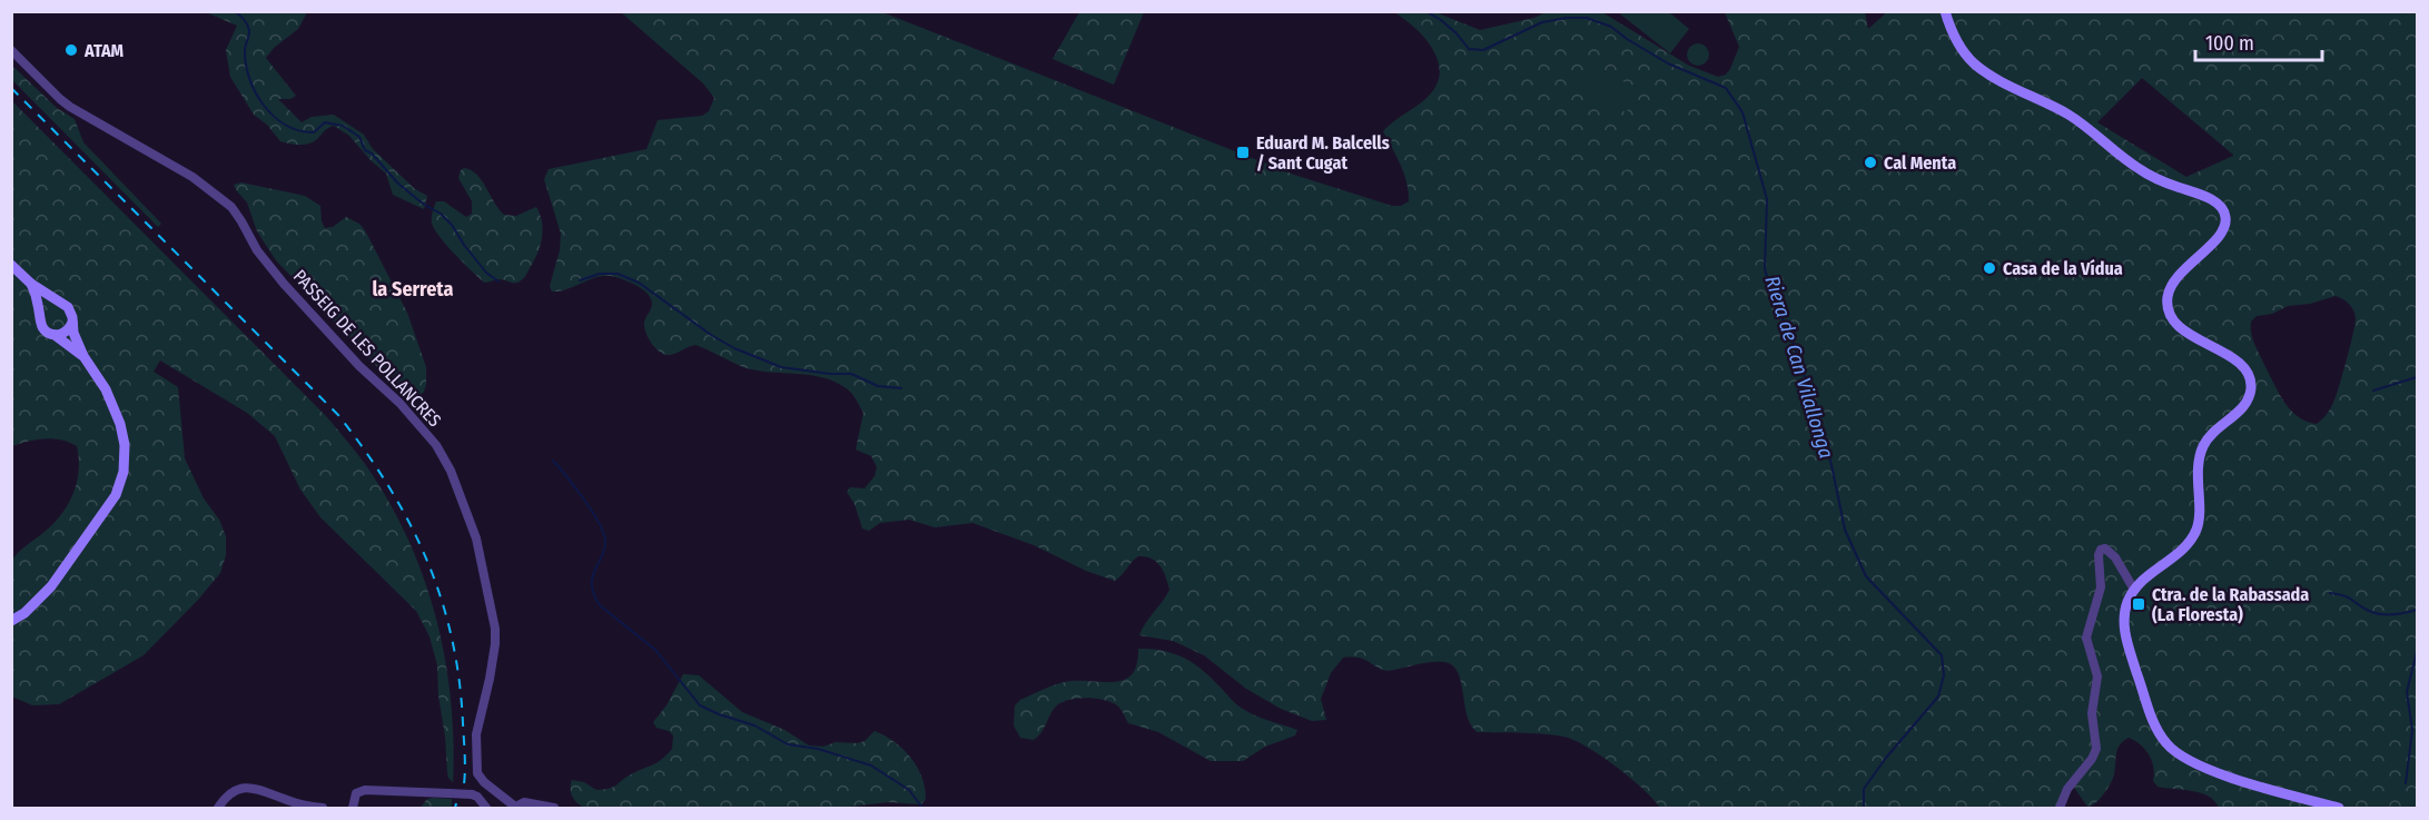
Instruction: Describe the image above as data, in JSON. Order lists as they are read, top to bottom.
{
  "streets": {
    "street": ["PASSEIG DE LES POLLANCRES"]
  },
  "districts": ["la Serreta"],
  "water": ["Riera de Can Vilallonga"],
  "places": {
    "other": ["ATAM", "Cal Menta", "Casa de la Vídua"],
    "transit": ["Eduard M. Balcells / Sant Cugat", "Ctra. de la Rabassada (La Floresta)"]
  },
  "scale_bar": "100 m"
}
